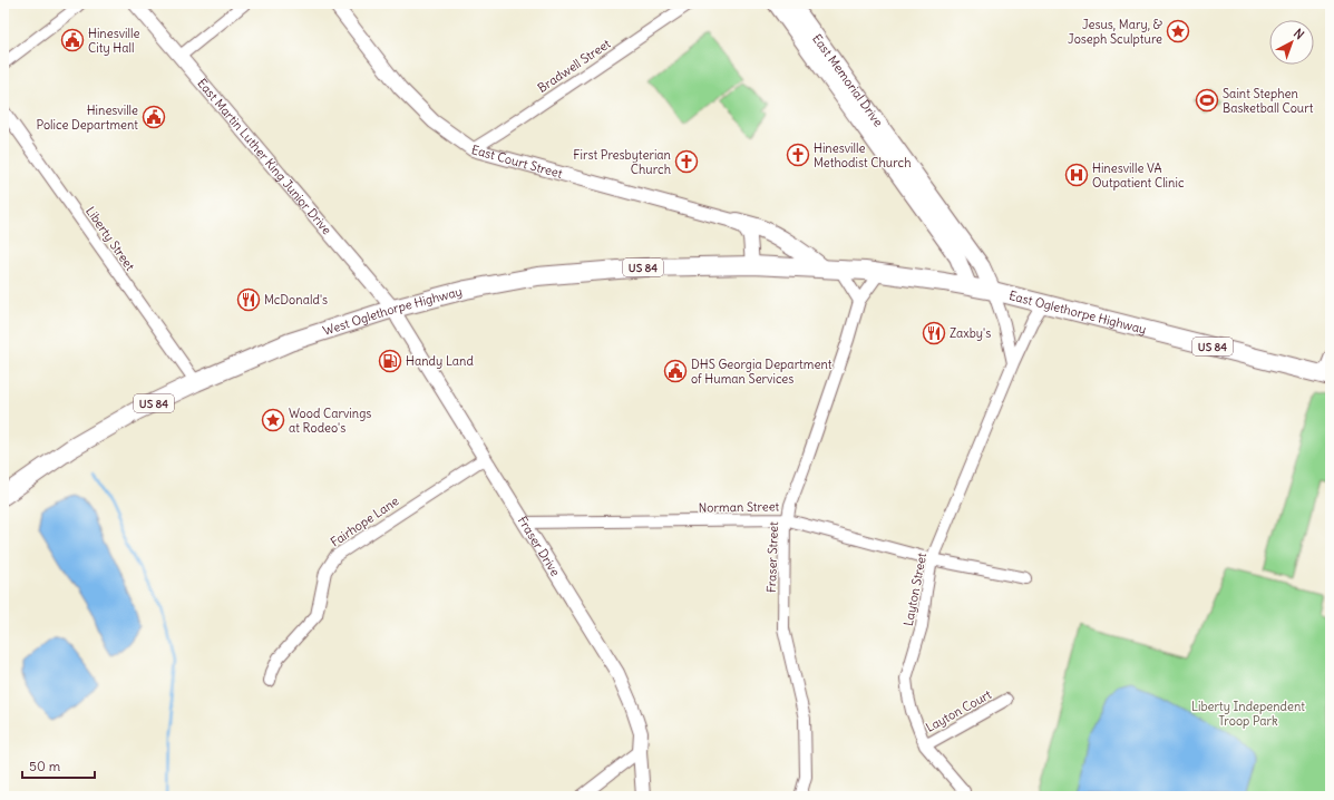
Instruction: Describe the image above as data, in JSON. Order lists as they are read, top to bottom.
{
  "streets": {
    "highway": ["US 84", "West Oglethorpe Highway", "East Oglethorpe Highway"],
    "main road": ["East Memorial Drive"],
    "street": [
      "Bradwell Street",
      "East Martin Luther King Junior Drive",
      "East Court Street",
      "Liberty Street",
      "Norman Street",
      "Fairhope Lane",
      "Fraser Drive",
      "Fraser Street",
      "Layton Street",
      "Layton Court"
    ]
  },
  "crossings": [
    ["Bradwell Street", "East Court Street"],
    ["East Memorial Drive", "East Oglethorpe Highway"],
    ["East Martin Luther King Junior Drive", "West Oglethorpe Highway"],
    ["East Martin Luther King Junior Drive", "Fraser Drive"],
    ["Liberty Street", "West Oglethorpe Highway"],
    ["West Oglethorpe Highway", "East Oglethorpe Highway"],
    ["West Oglethorpe Highway", "Fraser Drive"],
    ["East Oglethorpe Highway", "Fraser Street"],
    ["East Oglethorpe Highway", "Layton Street"],
    ["Norman Street", "Fraser Drive"],
    ["Norman Street", "Fraser Street"],
    ["Norman Street", "Layton Street"],
    ["Fairhope Lane", "Fraser Drive"],
    ["Layton Street", "Layton Court"]
  ],
  "parks": ["Liberty Independent Troop Park"],
  "places": {
    "place": ["Jesus, Mary, & Joseph Sculpture", "Wood Carvings at Rodeo's"],
    "public building": ["Hinesville City Hall", "Hinesville Police Department", "DHS Georgia Department of Human Services"],
    "sports": ["Saint Stephen Basketball Court"],
    "church": ["Hinesville Methodist Church", "First Presbyterian Church"],
    "hospital": ["Hinesville VA Outpatient Clinic"],
    "restaurant": ["McDonald's", "Zaxby's"],
    "fuel station": ["Handy Land"]
  },
  "scale_bar": "50 m",
  "north": "top right"
}
